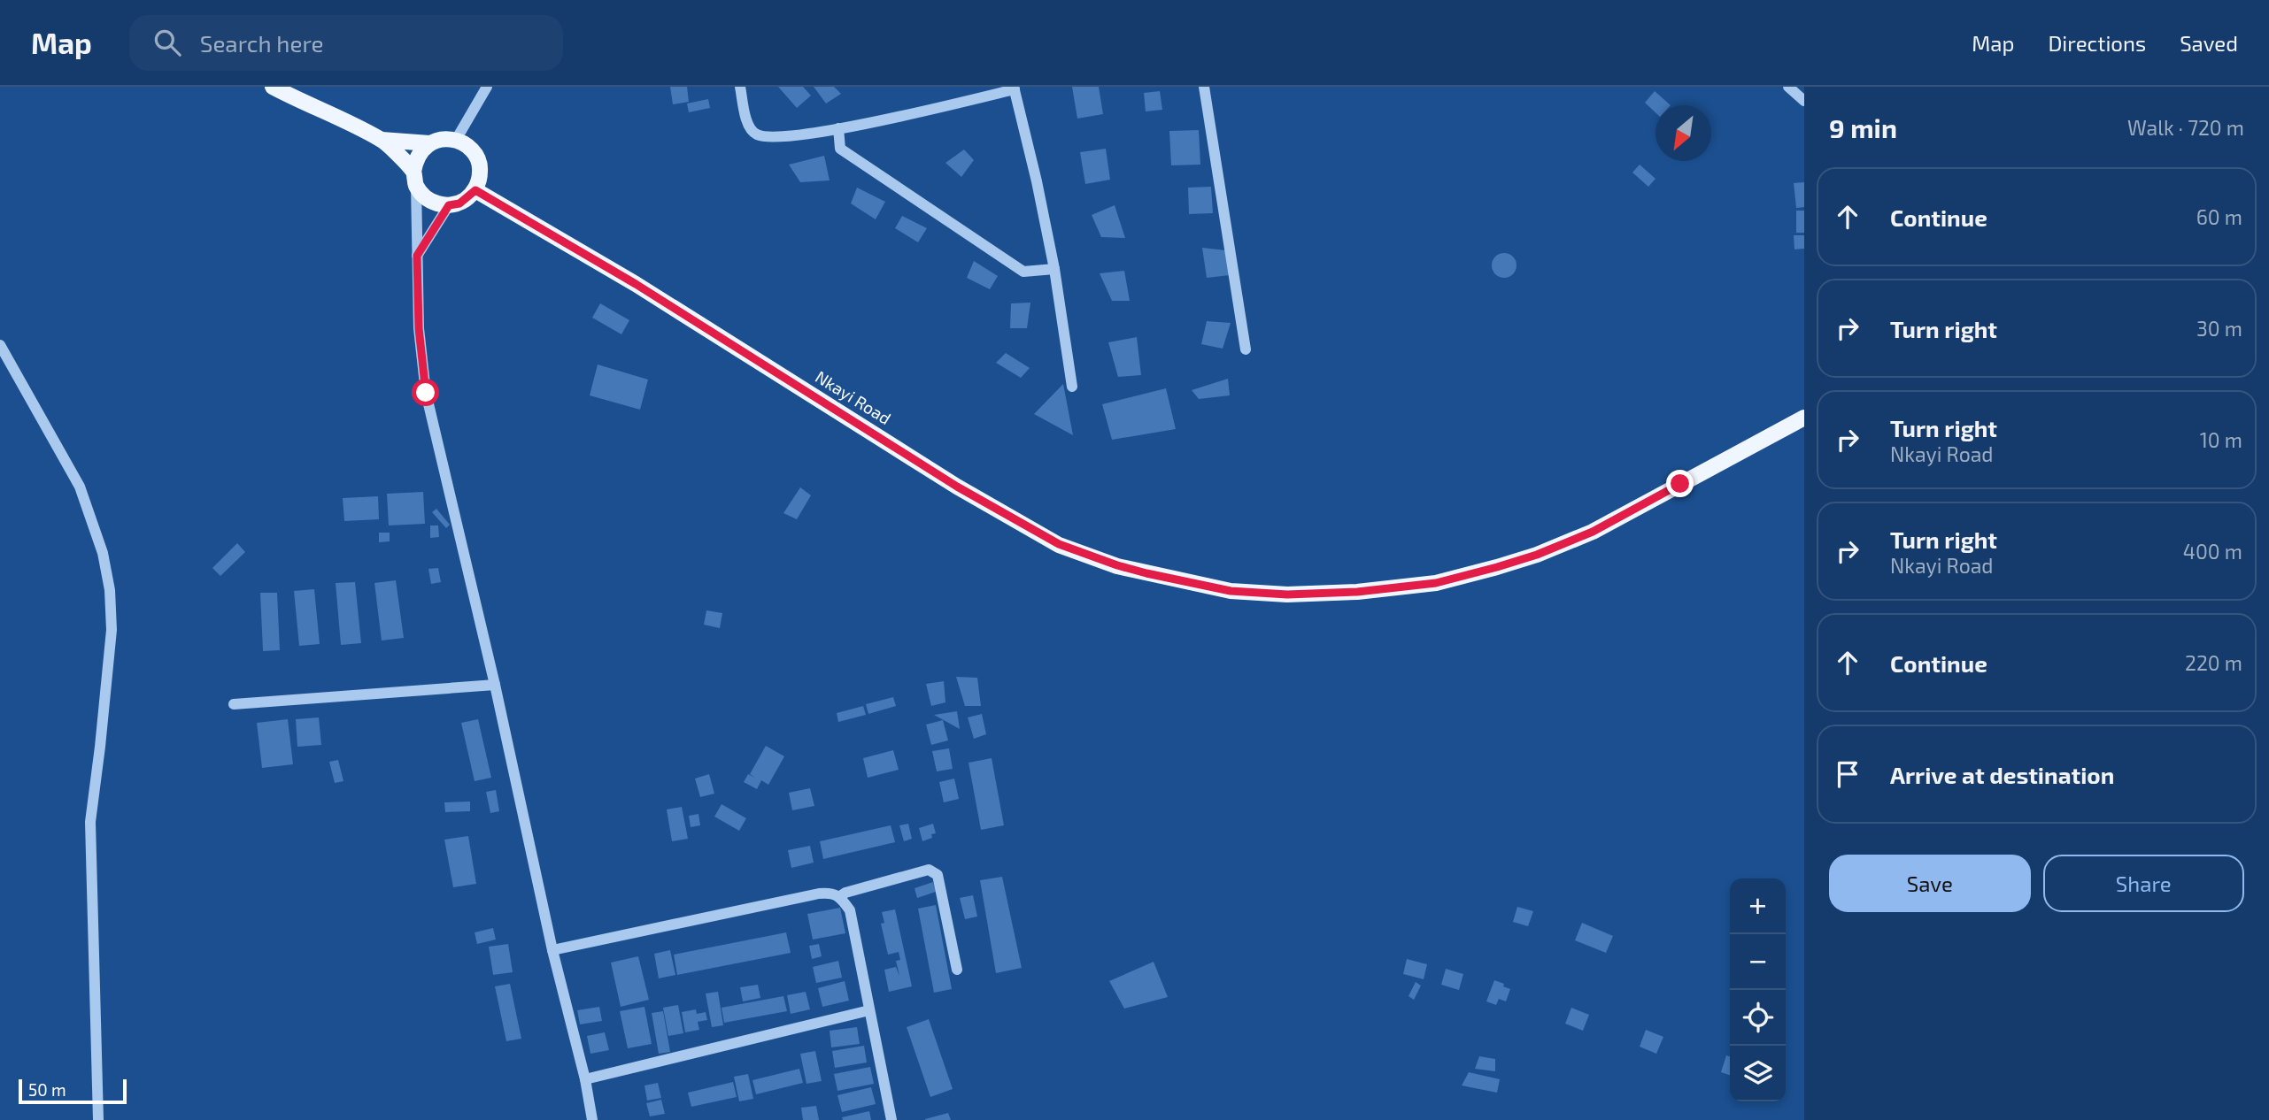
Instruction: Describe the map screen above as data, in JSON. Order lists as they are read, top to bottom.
{
  "streets": {
    "main road": ["Nkayi Road"]
  },
  "scale_bar": "50 m",
  "north": "bottom left",
  "page": {
    "header": "Map",
    "search": "Search here",
    "nav": ["Map", "Directions", "Saved"],
    "heading": ["9 min", "Walk · 720 m"],
    "list": [
      ["Continue", "60 m"],
      ["Turn right", "30 m"],
      ["Turn right", "Nkayi Road", "10 m"],
      ["Turn right", "Nkayi Road", "400 m"],
      ["Continue", "220 m"],
      "Arrive at destination"
    ],
    "buttons": ["Save", "Share"],
    "map_buttons": ["+", "−"],
    "scale": "50 m"
  }
}
